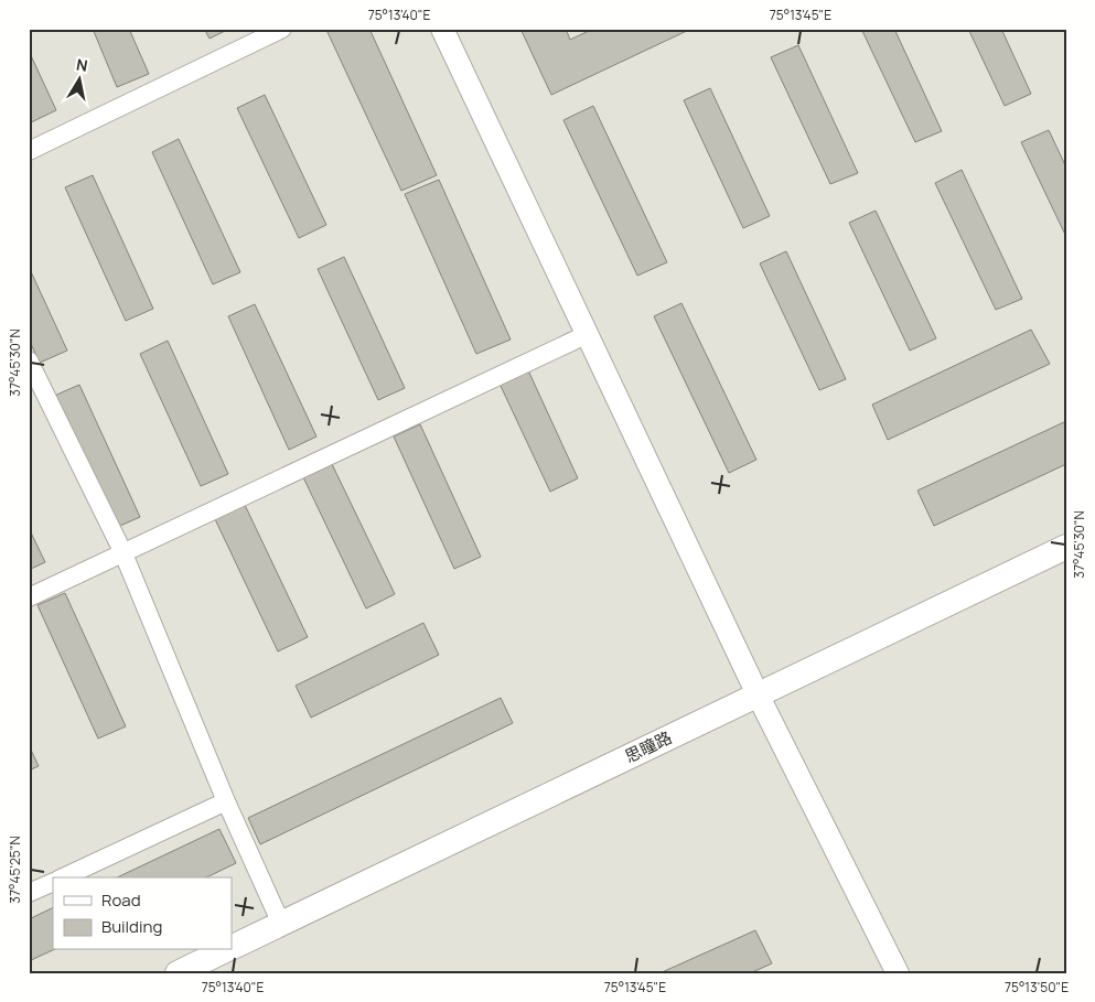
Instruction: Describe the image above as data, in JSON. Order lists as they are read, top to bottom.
{
  "streets": {
    "main road": ["思瞳路"]
  },
  "legend": ["Road", "Building"],
  "north": "top",
  "coordinates": [
    "75°13'40\"E",
    "75°13'45\"E",
    "37°45'30\"N",
    "37°45'25\"N",
    "75°13'50\"E"
  ]
}
